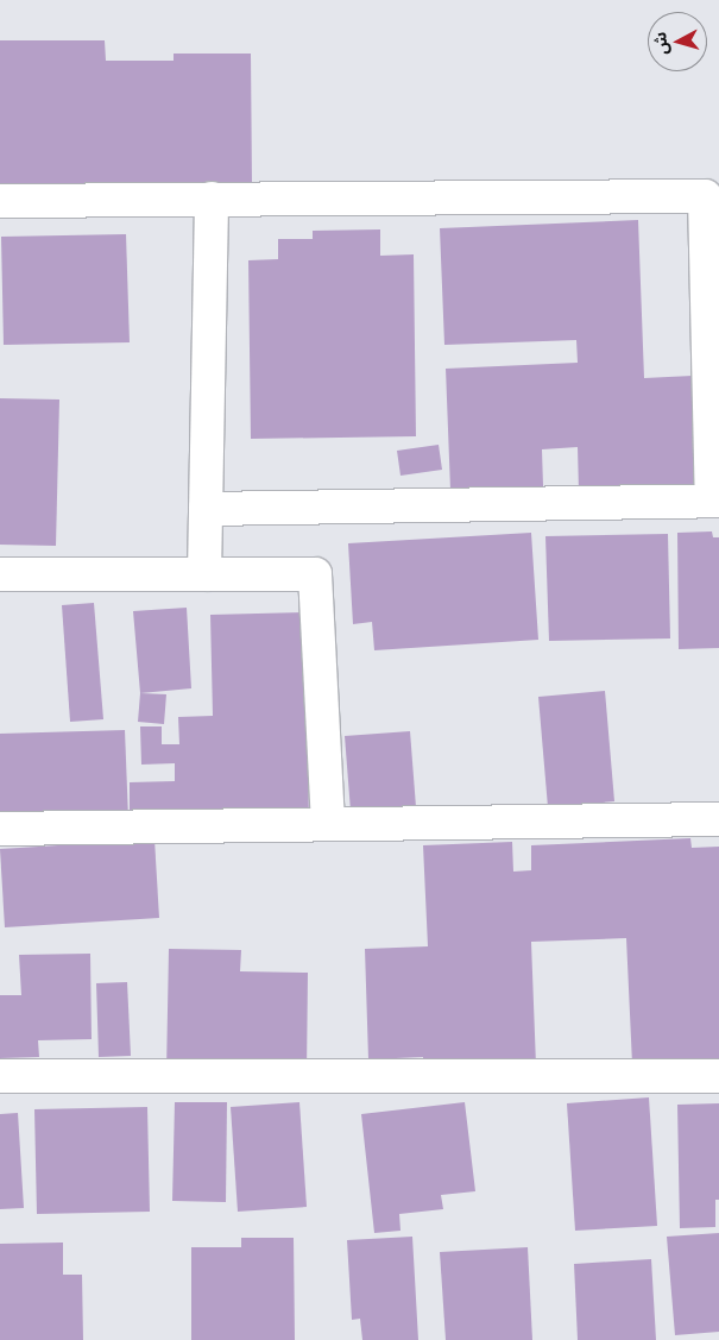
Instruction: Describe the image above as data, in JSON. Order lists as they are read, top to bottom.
{
  "north": "left"
}
